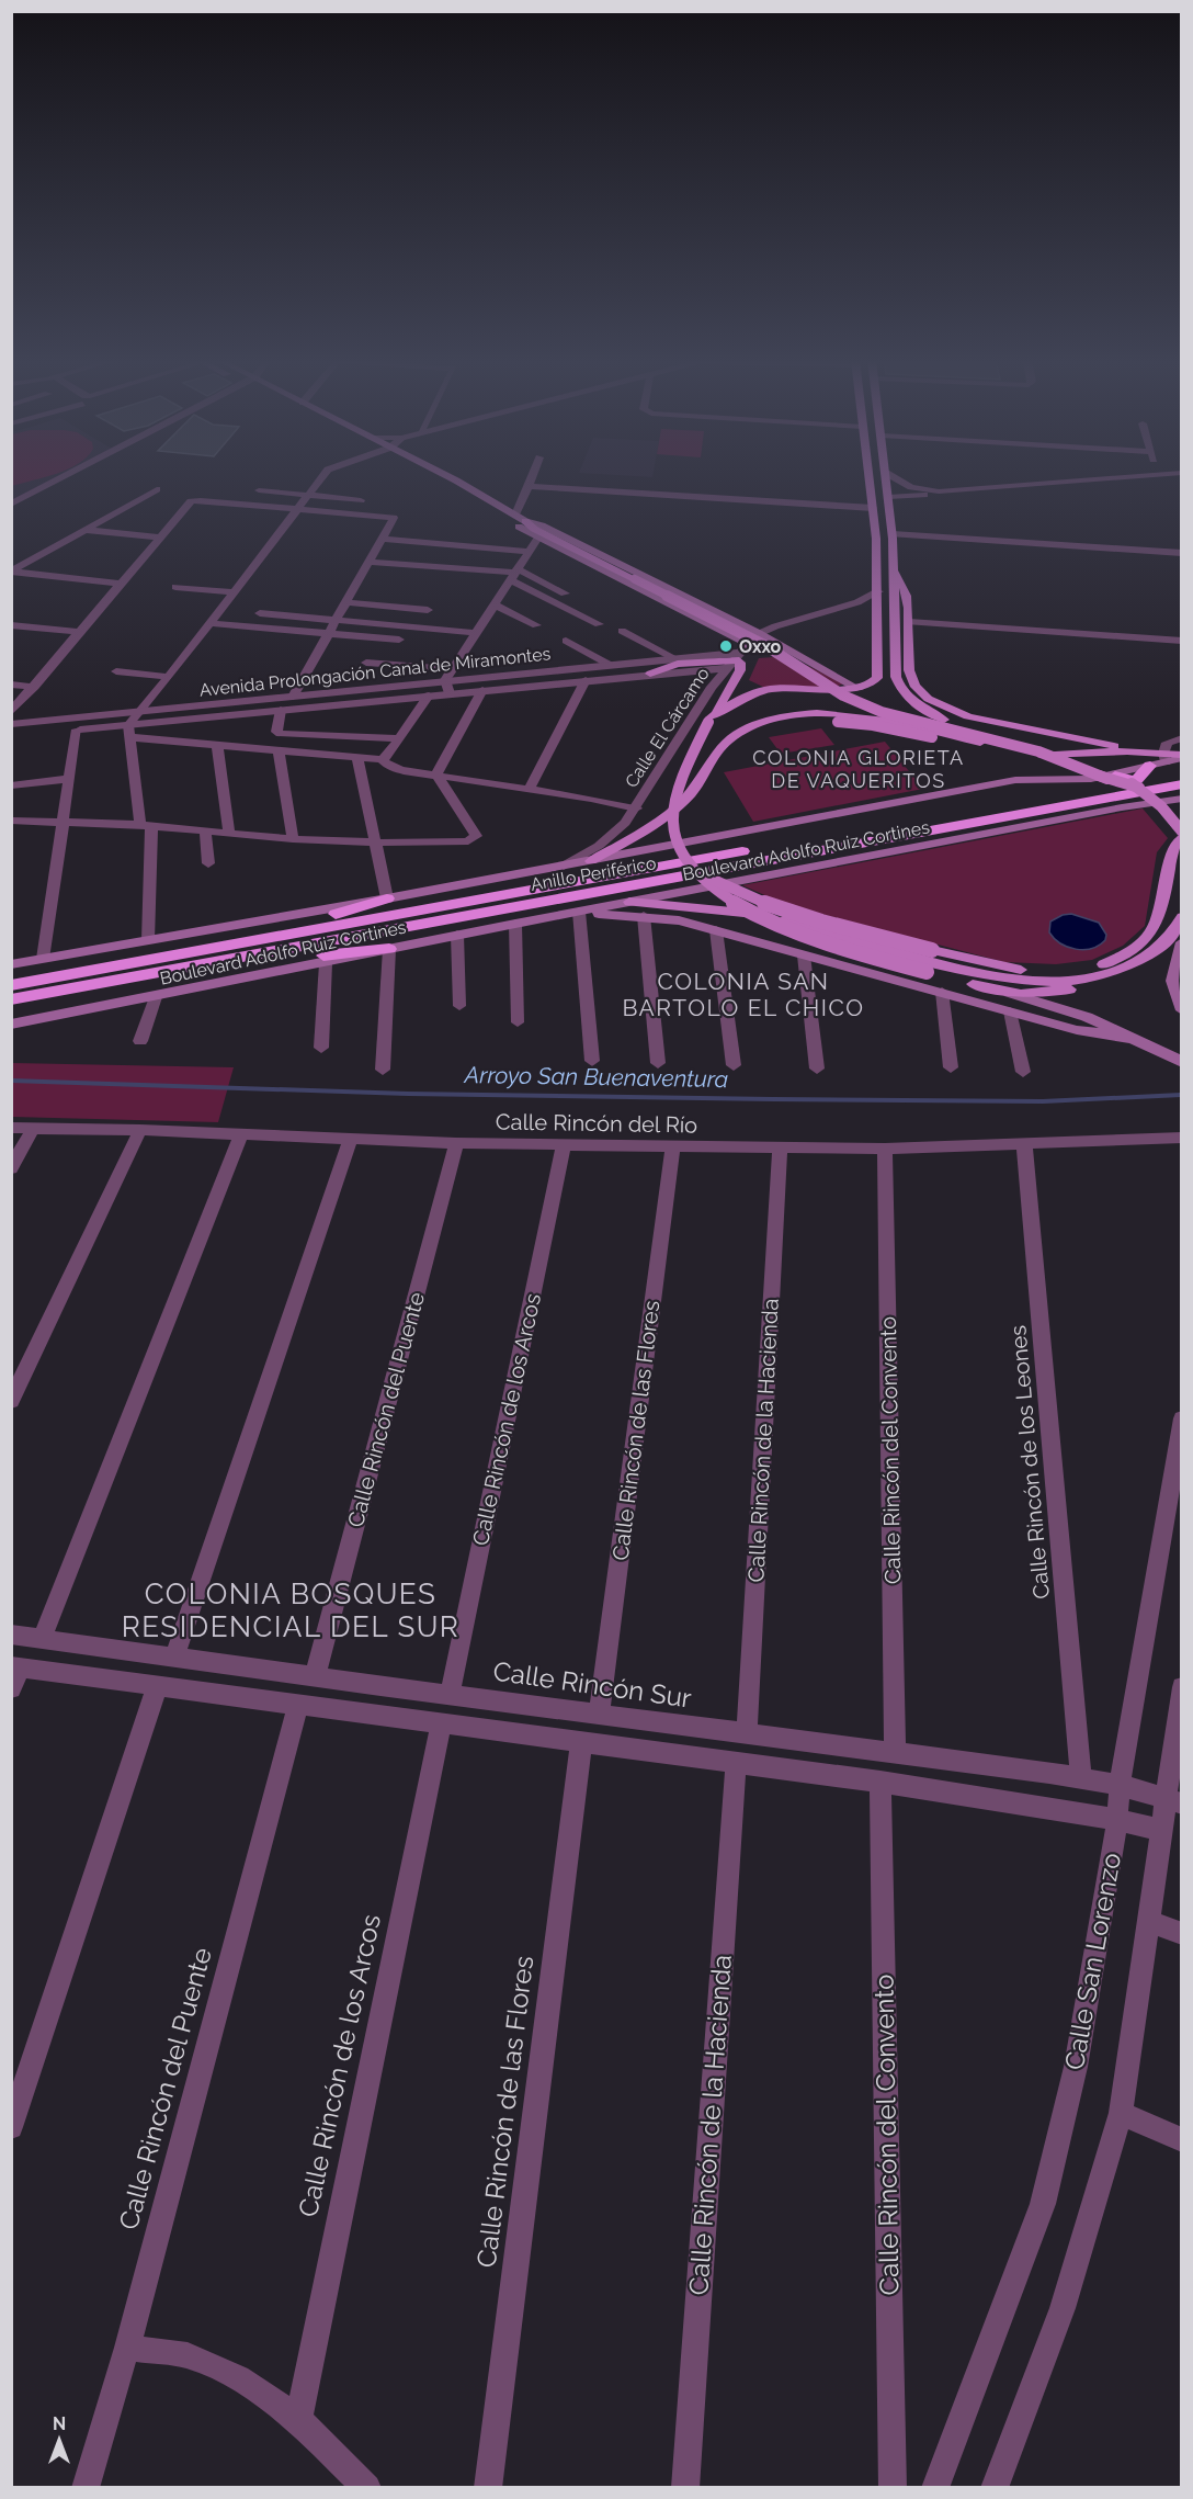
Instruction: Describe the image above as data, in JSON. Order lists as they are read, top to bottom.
{
  "streets": {
    "highway": ["Anillo Periférico"],
    "main road": ["Boulevard Adolfo Ruiz Cortines"],
    "street": [
      "Avenida Prolongación Canal de Miramontes",
      "Calle El Cárcamo",
      "Calle Rincón del Río",
      "Calle Rincón del Puente",
      "Calle Rincón de los Arcos",
      "Calle Rincón de las Flores",
      "Calle Rincón de la Hacienda",
      "Calle Rincón del Convento",
      "Calle Rincón de los Leones",
      "Calle Rincón Sur",
      "Calle San Lorenzo"
    ]
  },
  "crossings": [
    ["Avenida Prolongación Canal de Miramontes", "Calle El Cárcamo"],
    ["Calle El Cárcamo", "Boulevard Adolfo Ruiz Cortines"],
    ["Calle Rincón del Río", "Calle Rincón del Puente"],
    ["Calle Rincón del Río", "Calle Rincón de los Arcos"],
    ["Calle Rincón del Río", "Calle Rincón de las Flores"],
    ["Calle Rincón del Río", "Calle Rincón de la Hacienda"],
    ["Calle Rincón del Río", "Calle Rincón del Convento"],
    ["Calle Rincón del Río", "Calle Rincón de los Leones"],
    ["Calle Rincón del Puente", "Calle Rincón Sur"],
    ["Calle Rincón de los Arcos", "Calle Rincón Sur"],
    ["Calle Rincón de las Flores", "Calle Rincón Sur"],
    ["Calle Rincón de la Hacienda", "Calle Rincón Sur"],
    ["Calle Rincón del Convento", "Calle Rincón Sur"],
    ["Calle Rincón de los Leones", "Calle Rincón Sur"],
    ["Calle Rincón Sur", "Calle San Lorenzo"]
  ],
  "districts": ["COLONIA GLORIETA DE VAQUERITOS", "COLONIA SAN BARTOLO EL CHICO", "COLONIA BOSQUES RESIDENCIAL DEL SUR"],
  "water": ["Arroyo San Buenaventura"],
  "places": ["Oxxo"],
  "north": "top"
}
